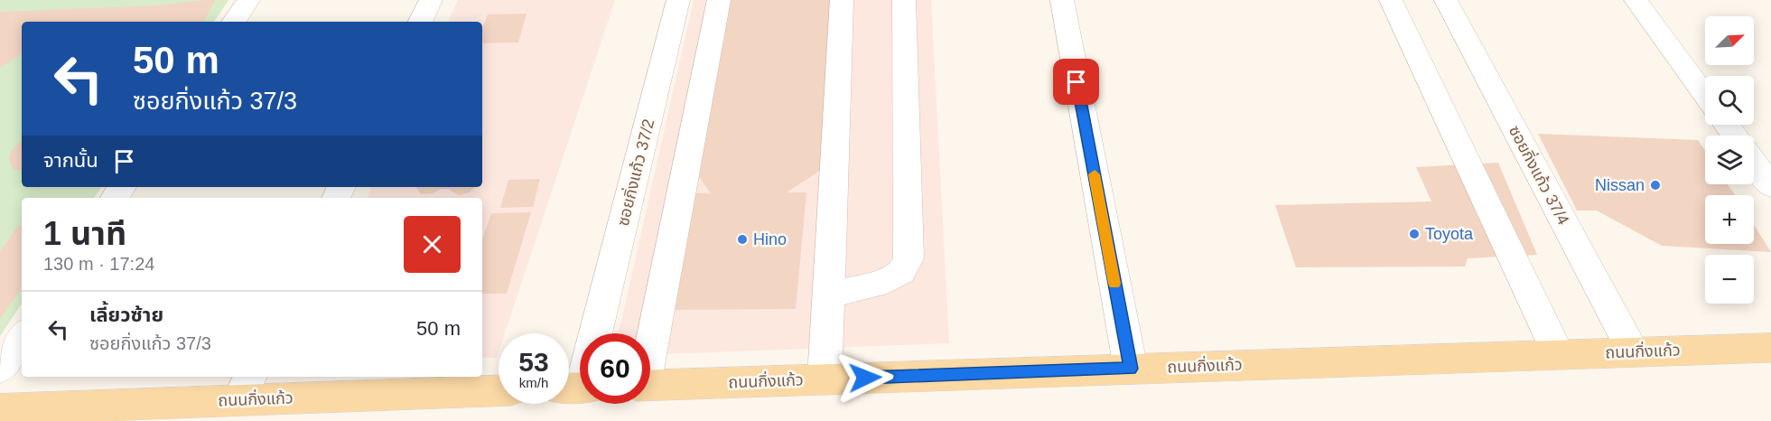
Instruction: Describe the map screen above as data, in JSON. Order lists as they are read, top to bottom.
{
  "streets": {
    "main road": ["ถนนกิ่งแก้ว"],
    "street": ["ซอยกิ่งแก้ว 37/2", "ซอยกิ่งแก้ว 37/4"]
  },
  "crossings": [
    ["ซอยกิ่งแก้ว 37/4", "ถนนกิ่งแก้ว"]
  ],
  "places": ["Nissan", "Toyota", "Hino"],
  "north": "top right",
  "page": {
    "map_buttons": ["+", "−"],
    "turn": ["50 m", "ซอยกิ่งแก้ว 37/3"],
    "then": "จากนั้น",
    "heading": ["1 นาที", "130 m · 17:24"],
    "list": [
      {
        "name": "เลี้ยวซ้าย",
        "note": "ซอยกิ่งแก้ว 37/3",
        "value": "50 m"
      }
    ],
    "speed": "53 km/h",
    "limit": "60"
  }
}
